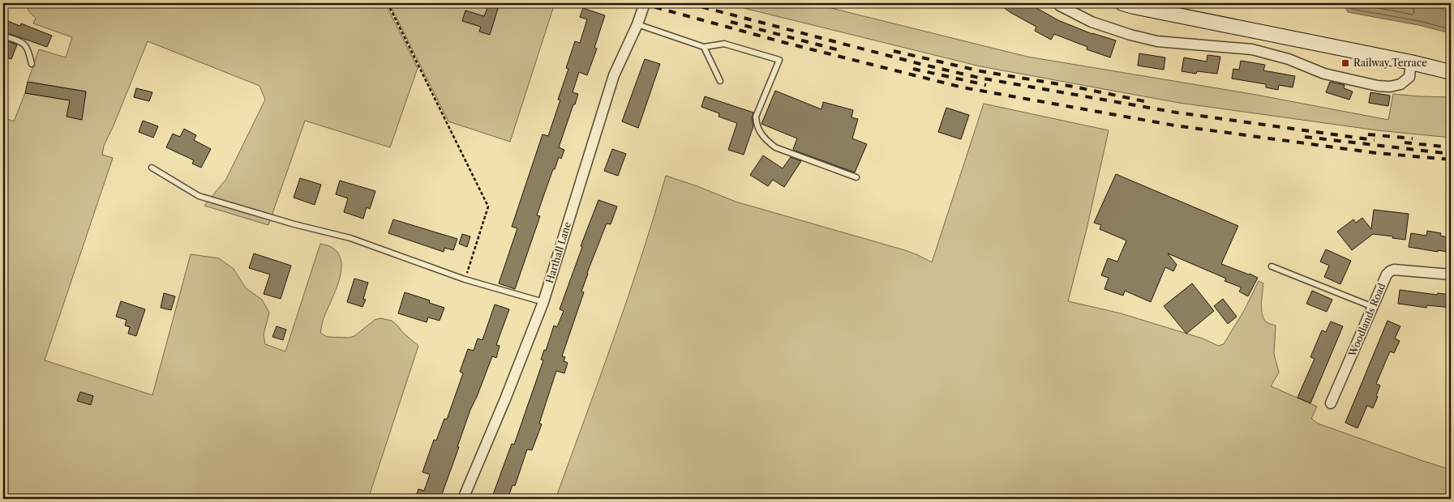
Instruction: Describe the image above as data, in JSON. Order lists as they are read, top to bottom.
{
  "streets": {
    "street": ["Harthall Lane", "Woodlands Road"]
  },
  "places": {
    "transit": ["Railway Terrace"]
  }
}
